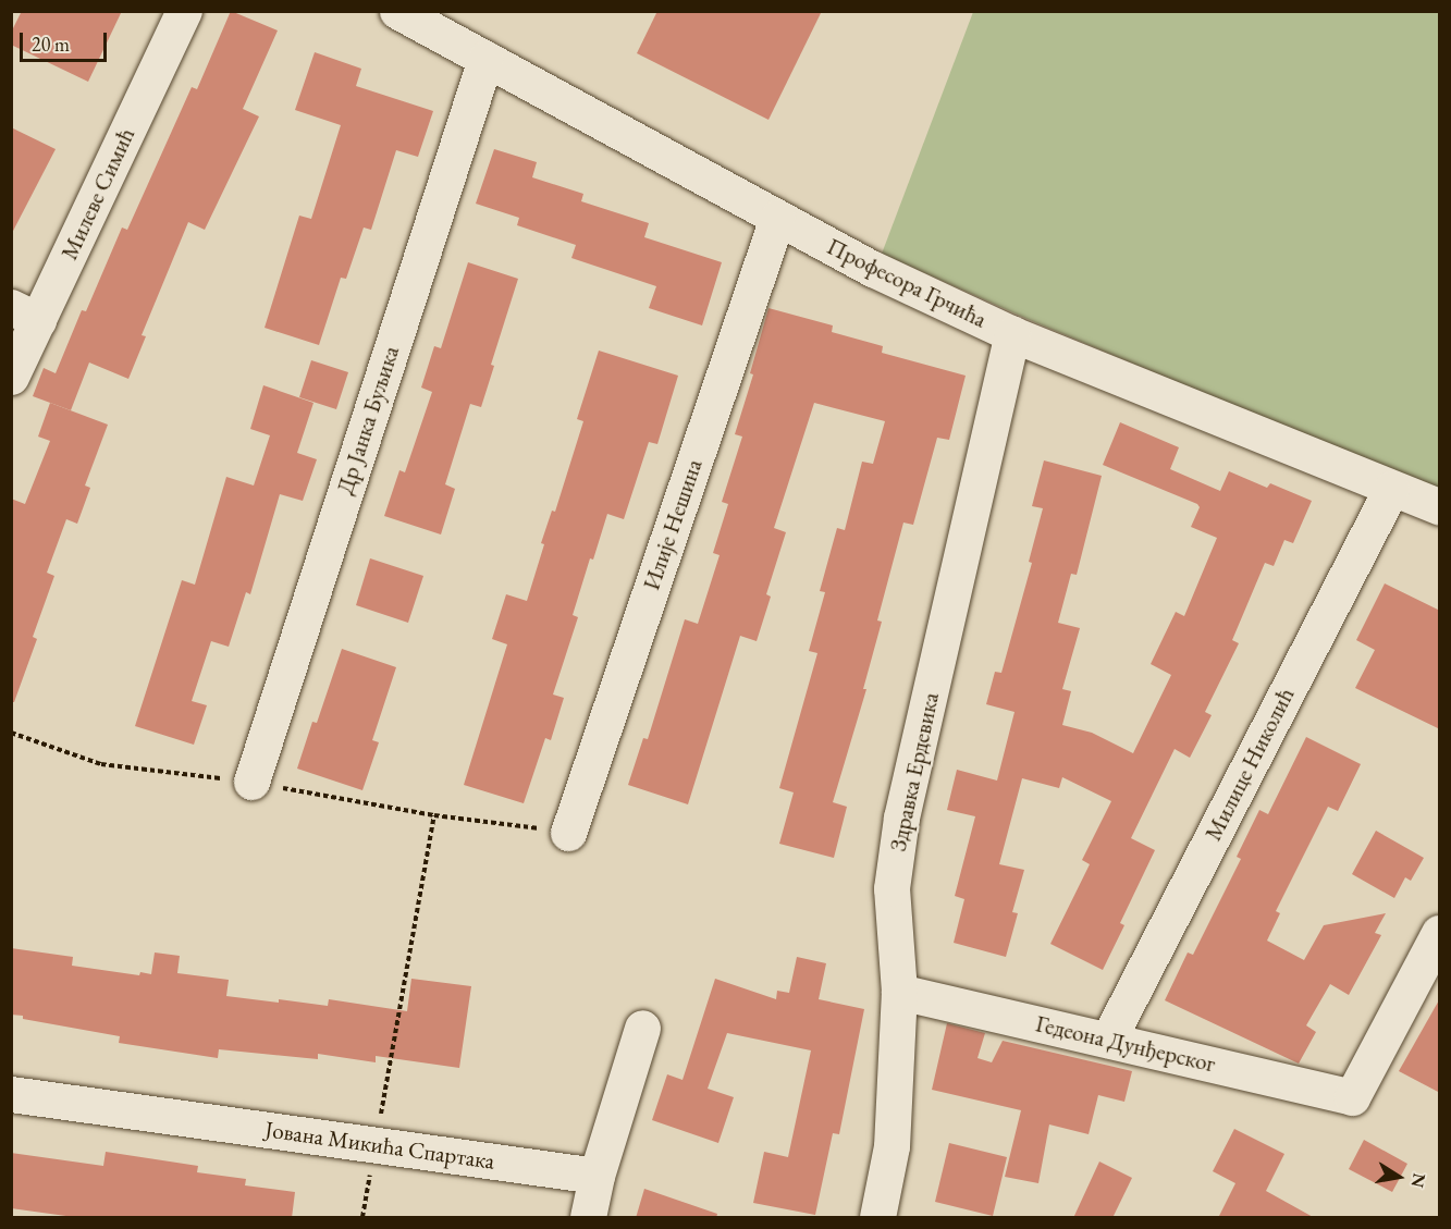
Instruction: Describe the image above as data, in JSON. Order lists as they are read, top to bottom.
{
  "streets": {
    "street": [
      "Милеве Симић",
      "Професора Грчића",
      "Др Јанка Буљика",
      "Илије Нешина",
      "Милице Николић",
      "Здравка Ердевика",
      "Гедеона Дунђерског",
      "Јована Микића Спартака"
    ]
  },
  "crossings": [
    ["Професора Грчића", "Др Јанка Буљика"],
    ["Професора Грчића", "Илије Нешина"],
    ["Професора Грчића", "Милице Николић"],
    ["Професора Грчића", "Здравка Ердевика"],
    ["Милице Николић", "Гедеона Дунђерског"],
    ["Здравка Ердевика", "Гедеона Дунђерског"]
  ],
  "scale_bar": "20 m",
  "north": "right"
}
